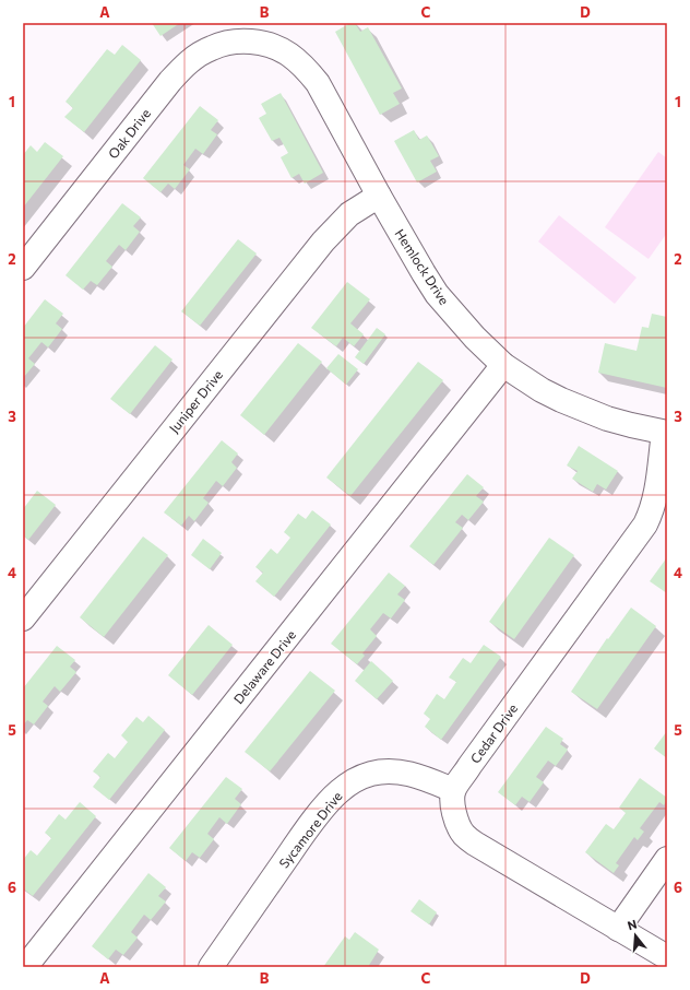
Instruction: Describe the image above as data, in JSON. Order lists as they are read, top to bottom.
{
  "streets": {
    "street": [
      "Oak Drive",
      "Hemlock Drive",
      "Juniper Drive",
      "Delaware Drive",
      "Cedar Drive",
      "Sycamore Drive"
    ]
  },
  "crossings": [
    ["Oak Drive", "Hemlock Drive"],
    ["Hemlock Drive", "Juniper Drive"],
    ["Hemlock Drive", "Delaware Drive"],
    ["Hemlock Drive", "Cedar Drive"],
    ["Cedar Drive", "Sycamore Drive"]
  ],
  "north": "top",
  "grid": {
    "columns": [
      "A",
      "B",
      "C",
      "D"
    ],
    "rows": [
      "1",
      "2",
      "3",
      "4",
      "5",
      "6"
    ]
  }
}
